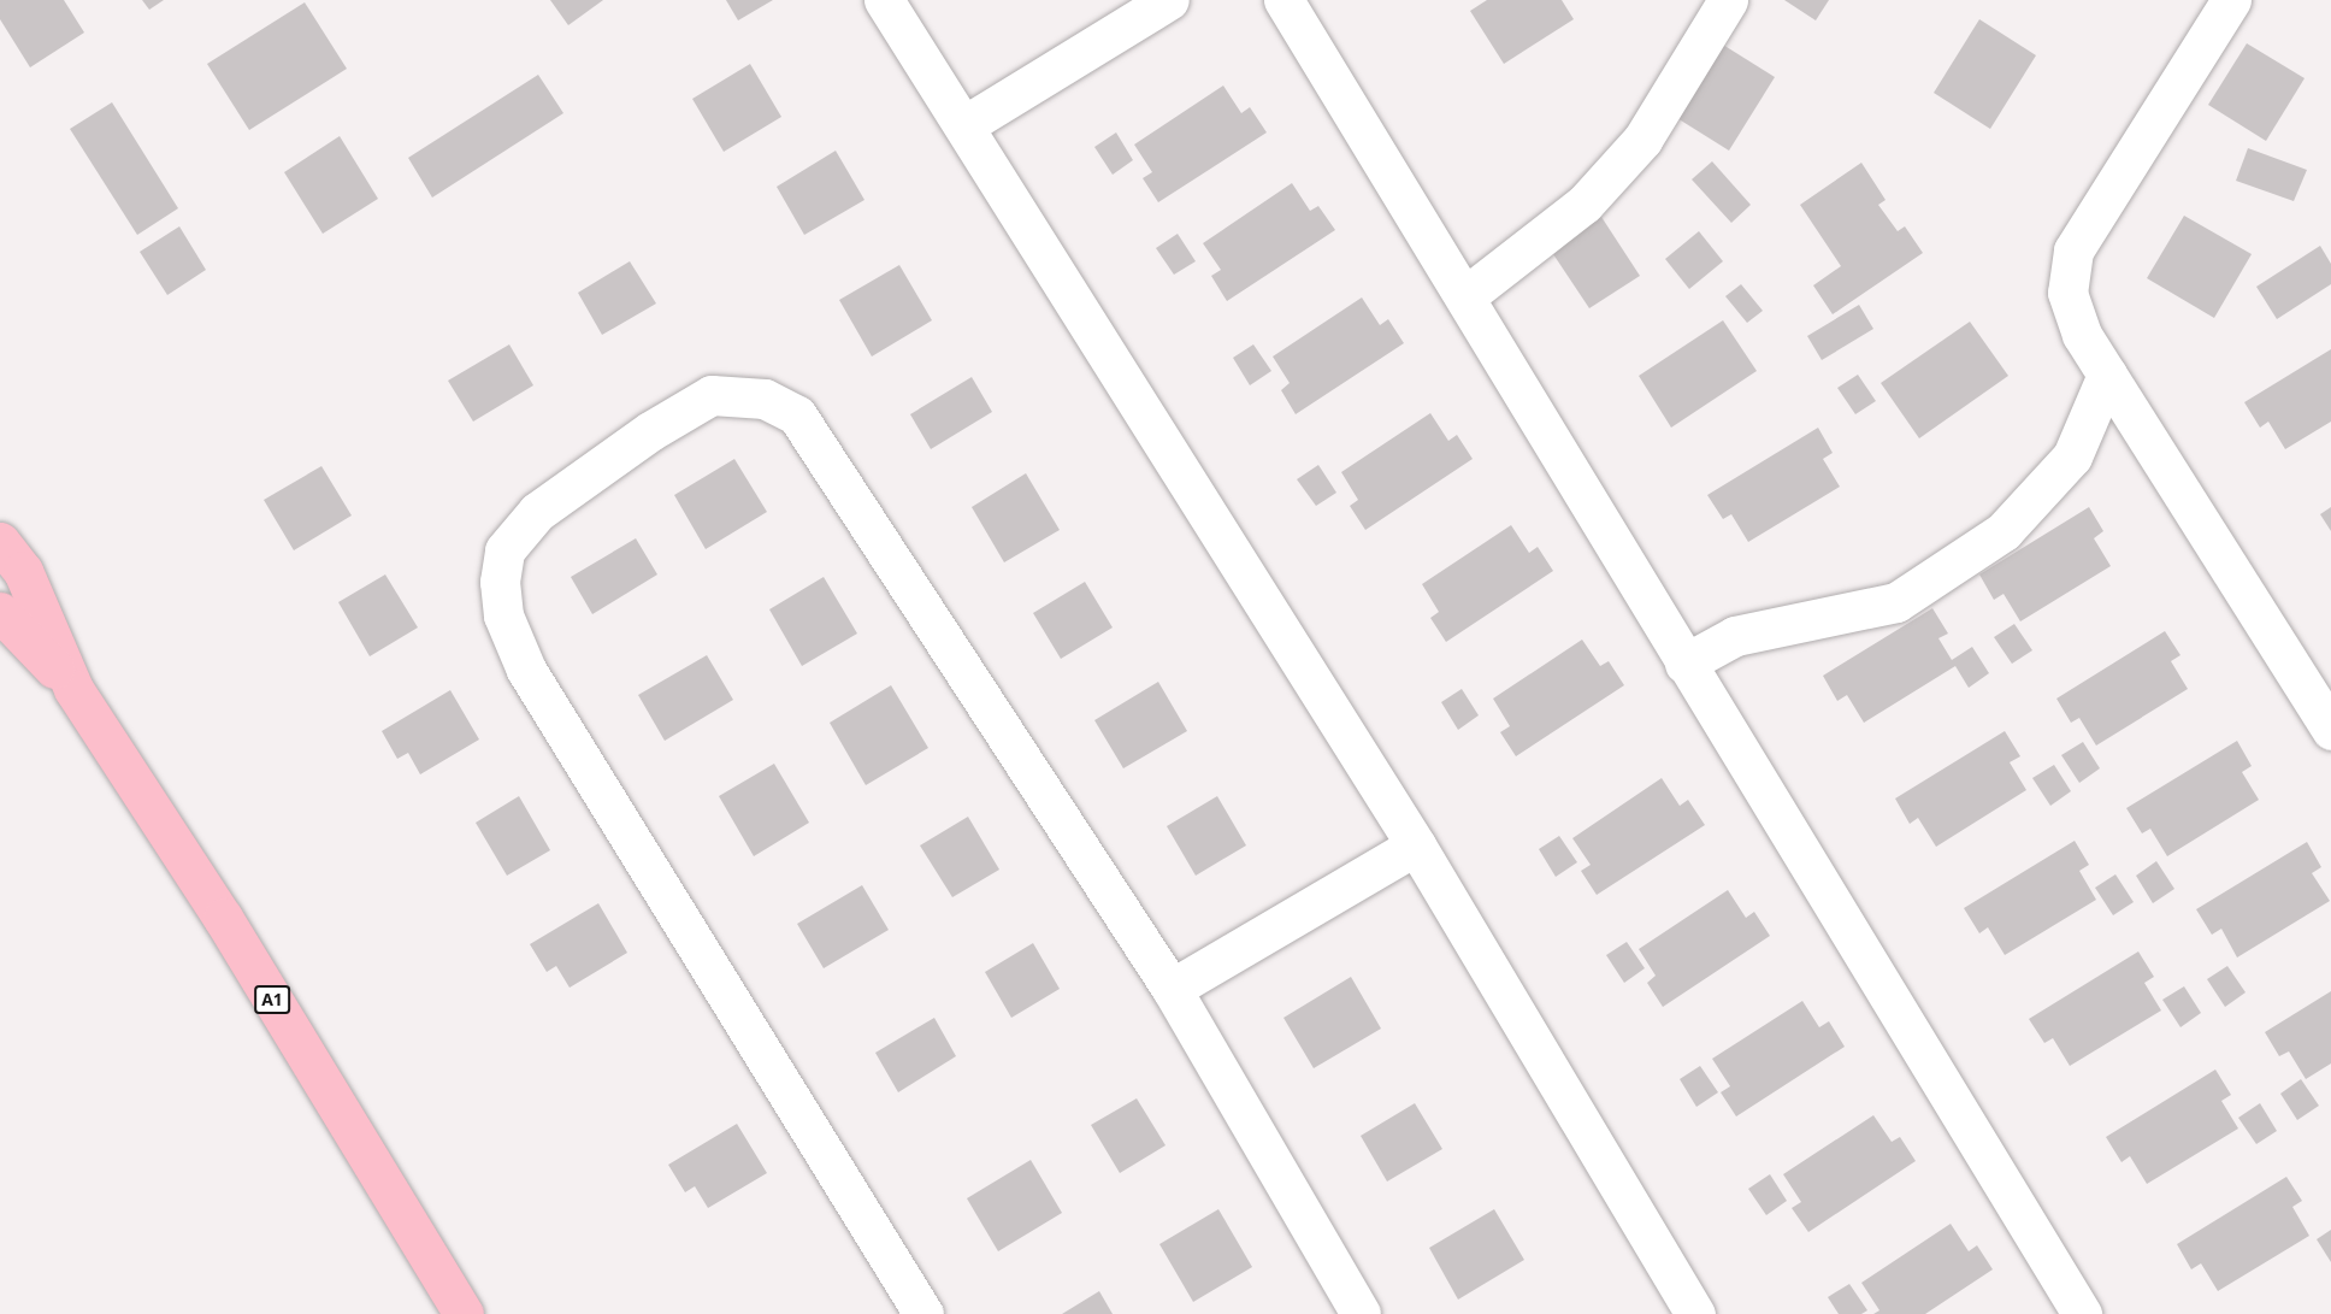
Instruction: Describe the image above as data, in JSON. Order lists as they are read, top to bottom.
{
  "streets": {
    "highway": ["A1"]
  }
}
